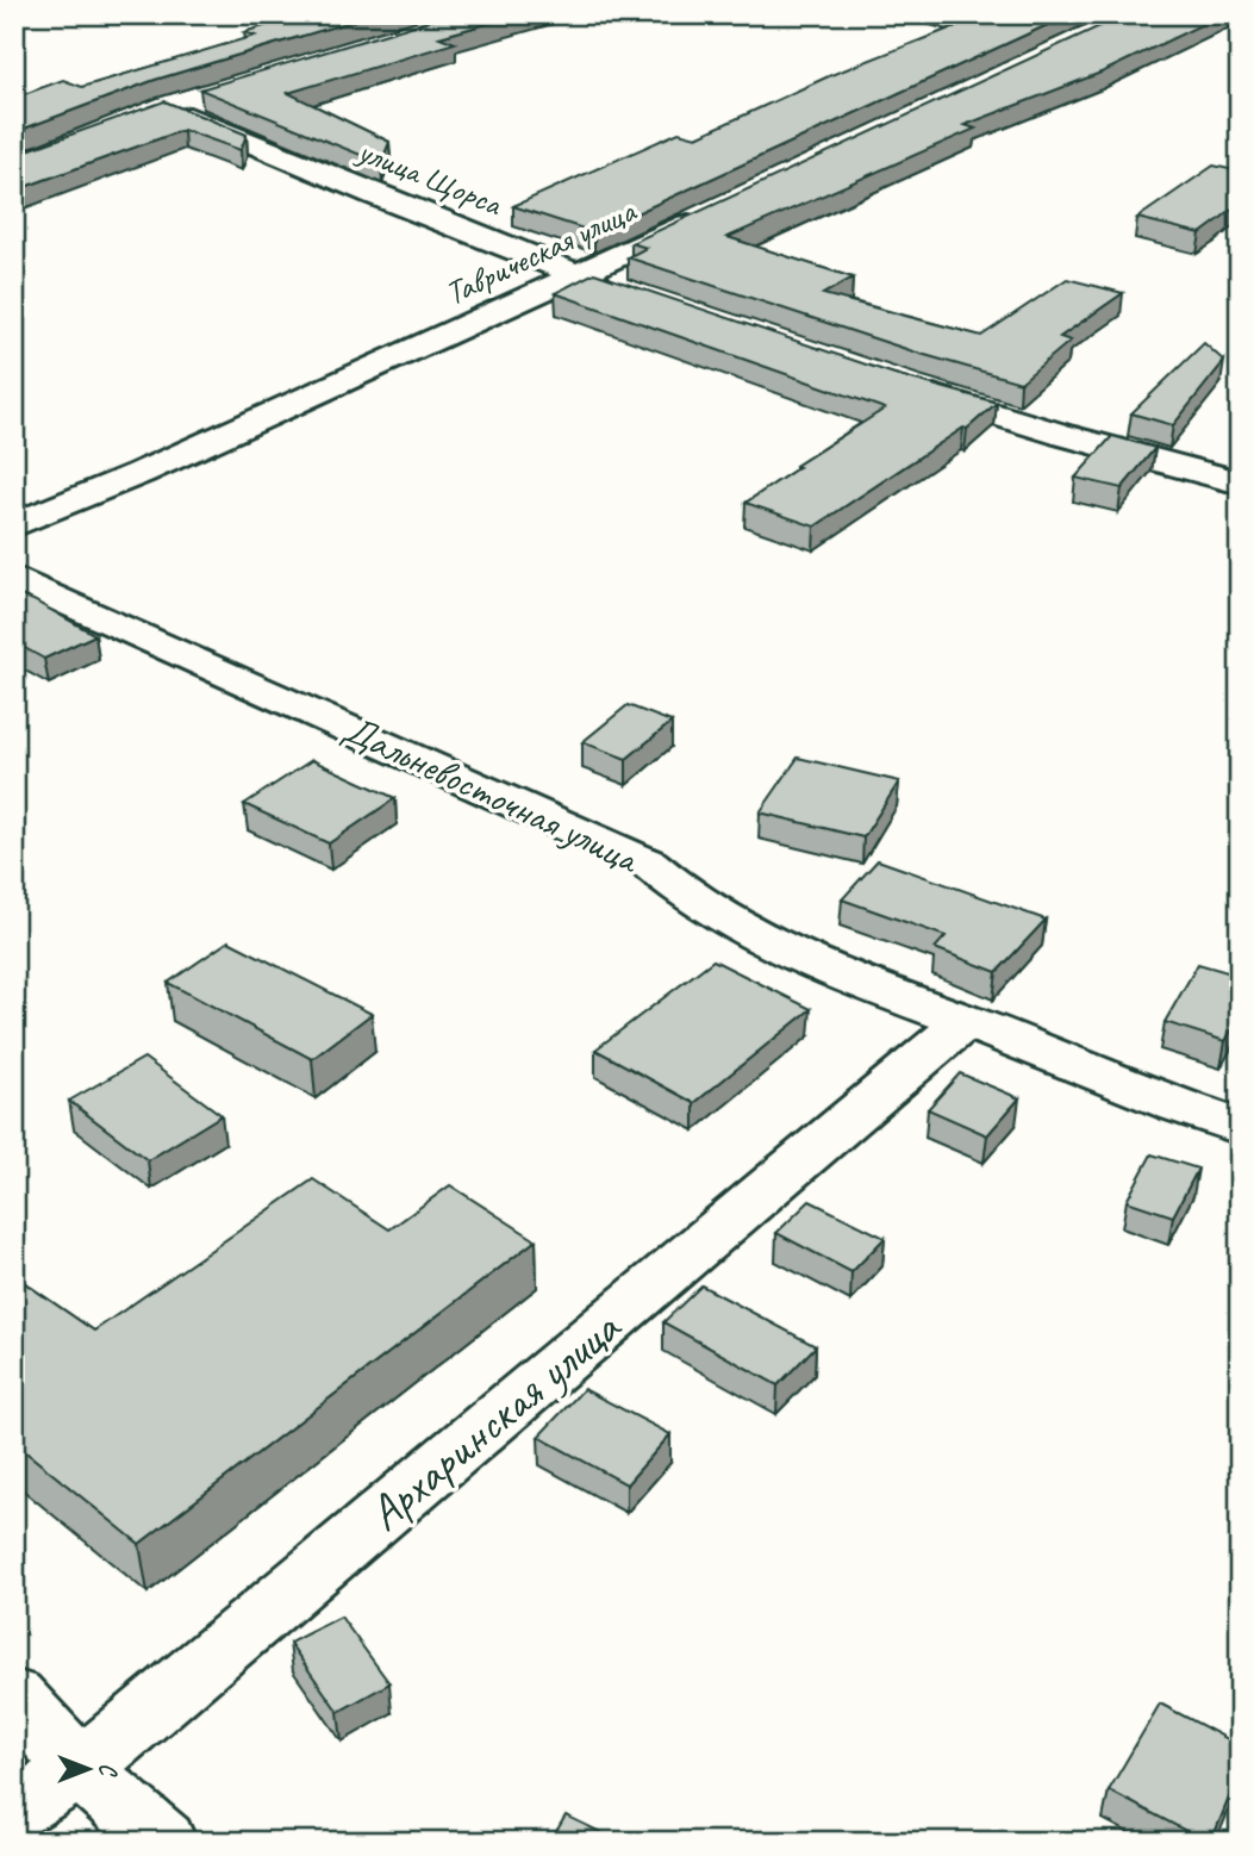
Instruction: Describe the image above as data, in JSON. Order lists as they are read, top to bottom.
{
  "streets": {
    "street": [
      "улица Щорса",
      "Таврическая улица",
      "Дальневосточная улица",
      "Архаринская улица"
    ]
  },
  "crossings": [
    ["улица Щорса", "Таврическая улица"],
    ["Дальневосточная улица", "Архаринская улица"]
  ],
  "north": "right"
}
